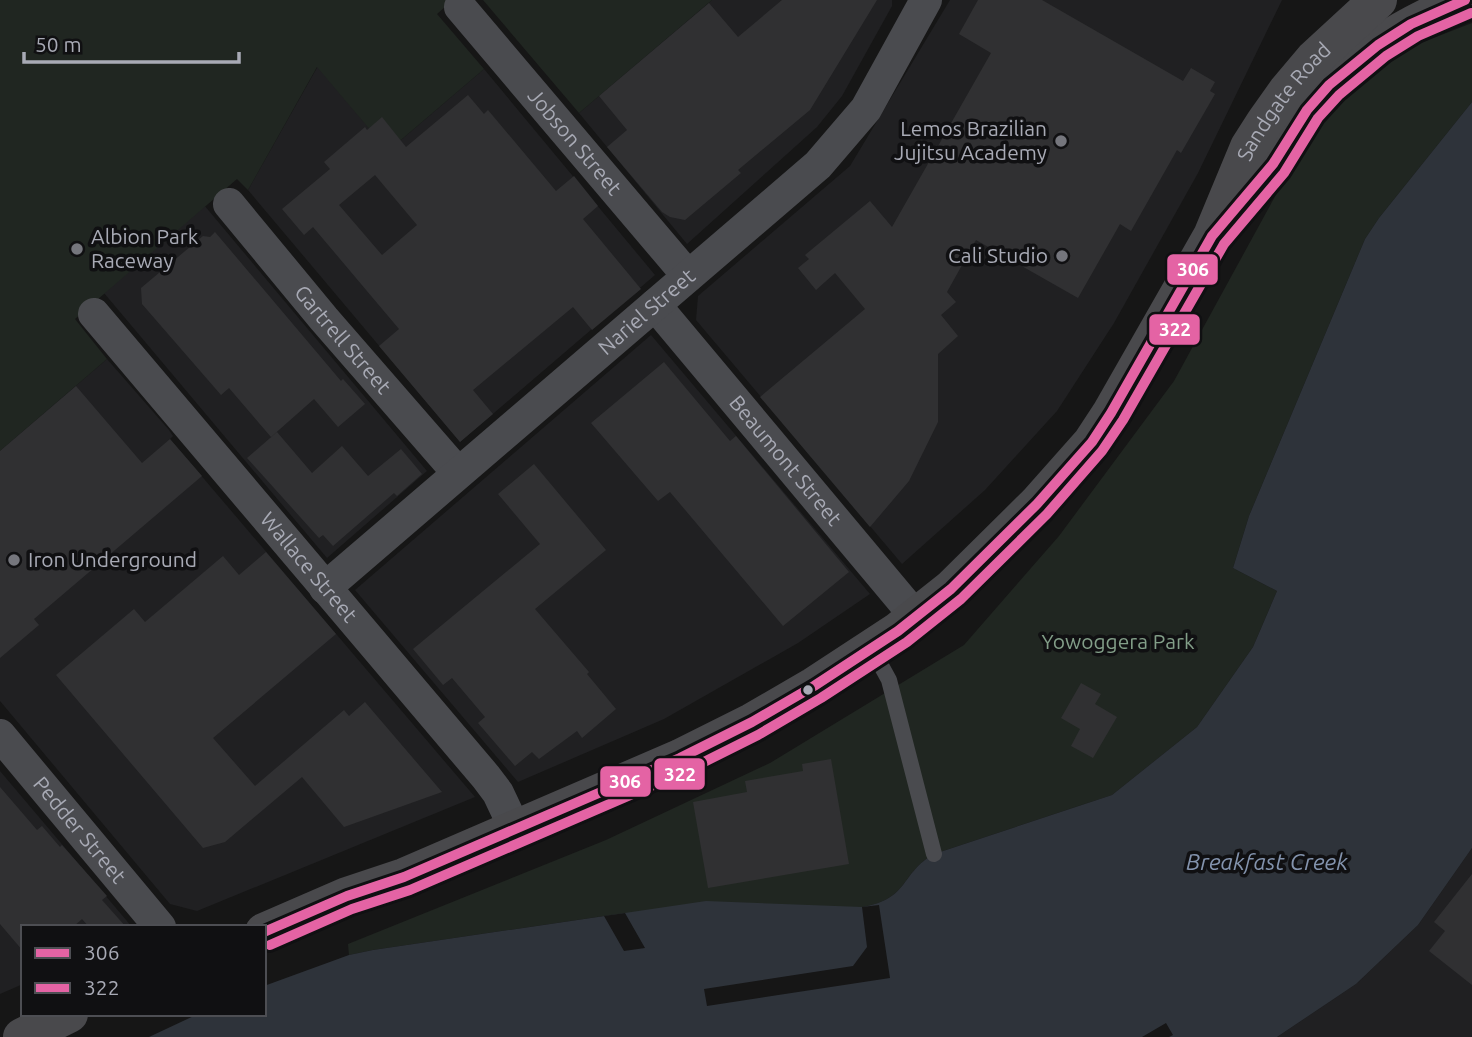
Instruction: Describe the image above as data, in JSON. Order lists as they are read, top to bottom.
{
  "streets": {
    "main road": ["Sandgate Road"],
    "street": [
      "Jobson Street",
      "Nariel Street",
      "Gartrell Street",
      "Beaumont Street",
      "Wallace Street",
      "Pedder Street"
    ]
  },
  "crossings": [
    ["Sandgate Road", "Beaumont Street"],
    ["Sandgate Road", "Wallace Street"],
    ["Jobson Street", "Nariel Street"],
    ["Nariel Street", "Gartrell Street"],
    ["Nariel Street", "Beaumont Street"],
    ["Nariel Street", "Wallace Street"]
  ],
  "water": ["Breakfast Creek"],
  "parks": ["Yowoggera Park"],
  "places": [
    "Lemos Brazilian Jujitsu Academy",
    "Albion Park Raceway",
    "Cali Studio",
    "Iron Underground"
  ],
  "lines": ["transit line 306", "transit line 322"],
  "legend": ["306", "322"],
  "scale_bar": "50 m"
}
